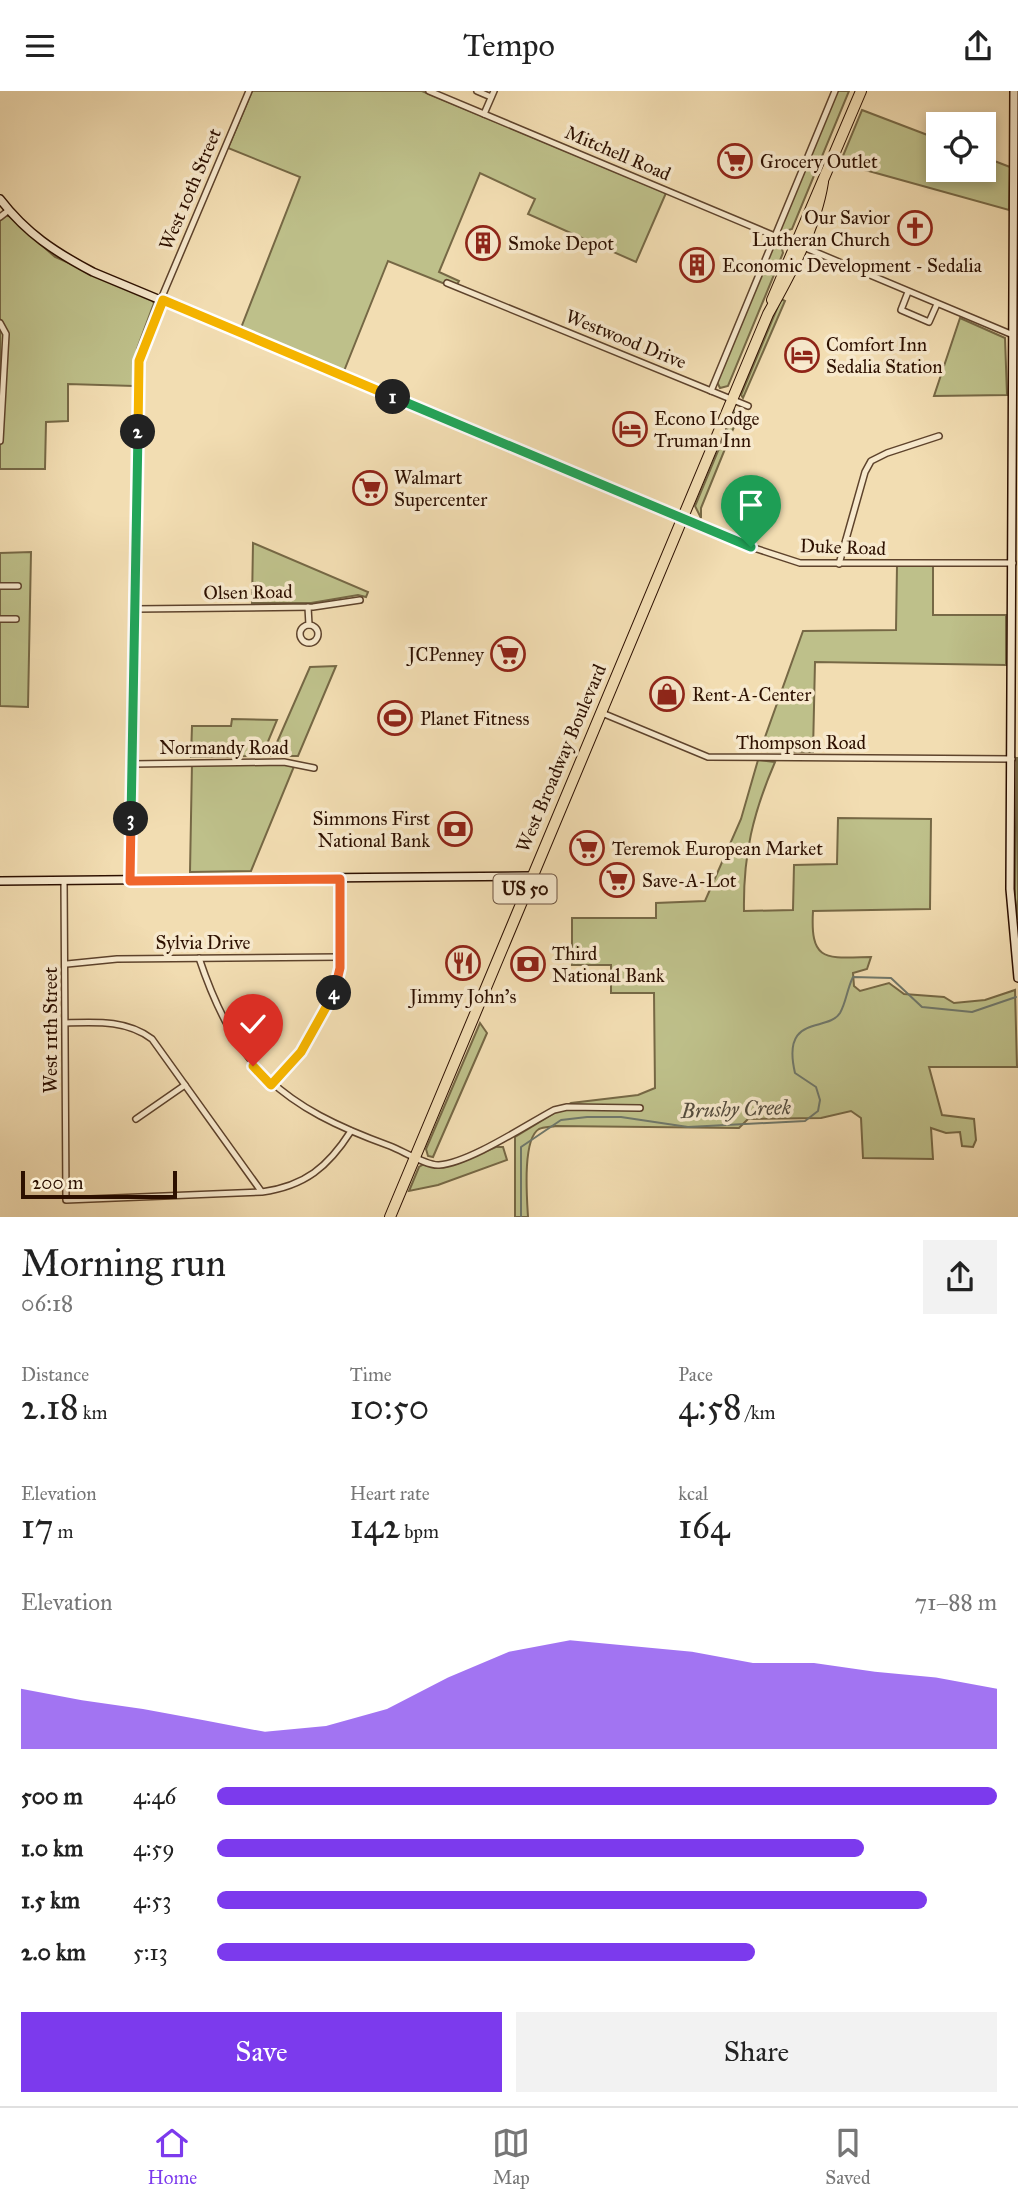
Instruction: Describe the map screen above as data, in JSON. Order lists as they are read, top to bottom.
{
  "streets": {
    "highway": ["West Broadway Boulevard", "US 50"],
    "street": [
      "Mitchell Road",
      "West 10th Street",
      "Westwood Drive",
      "Duke Road",
      "Olsen Road",
      "Thompson Road",
      "Normandy Road",
      "Sylvia Drive",
      "West 11th Street"
    ]
  },
  "crossings": [
    ["Mitchell Road", "West Broadway Boulevard"],
    ["West 10th Street", "Olsen Road"],
    ["West 10th Street", "Normandy Road"],
    ["Westwood Drive", "West Broadway Boulevard"],
    ["Duke Road", "West Broadway Boulevard"],
    ["Thompson Road", "West Broadway Boulevard"],
    ["Sylvia Drive", "West 11th Street"]
  ],
  "water": ["Brushy Creek"],
  "places": {
    "supermarket": [
      "Grocery Outlet",
      "Walmart Supercenter",
      "JCPenney",
      "Teremok European Market",
      "Save-A-Lot"
    ],
    "church": ["Our Savior Lutheran Church"],
    "building": ["Smoke Depot", "Economic Development - Sedalia"],
    "hotel": ["Comfort Inn Sedalia Station", "Econo Lodge Truman Inn"],
    "shop": ["Rent-A-Center"],
    "sports": ["Planet Fitness"],
    "bank": ["Simmons First National Bank", "Third National Bank"],
    "restaurant": ["Jimmy John's"]
  },
  "scale_bar": "200 m",
  "page": {
    "header": "Tempo",
    "pins": [
      "1",
      "2",
      "3",
      "4"
    ],
    "scale": "200 m",
    "heading": ["Morning run", "06:18"],
    "stats": [
      ["Distance", "2.18 km"],
      ["Time", "10:50"],
      ["Pace", "4:58 /km"],
      ["Elevation", "17 m"],
      ["Heart rate", "142 bpm"],
      ["kcal", "164"]
    ],
    "chart": ["Elevation", "71–88 m"],
    "list": [
      {
        "name": "500 m",
        "note": "4:46"
      },
      {
        "name": "1.0 km",
        "note": "4:59"
      },
      {
        "name": "1.5 km",
        "note": "4:53"
      },
      {
        "name": "2.0 km",
        "note": "5:13"
      }
    ],
    "buttons": ["Save", "Share"],
    "tabs": ["Home", "Map", "Saved"]
  }
}
